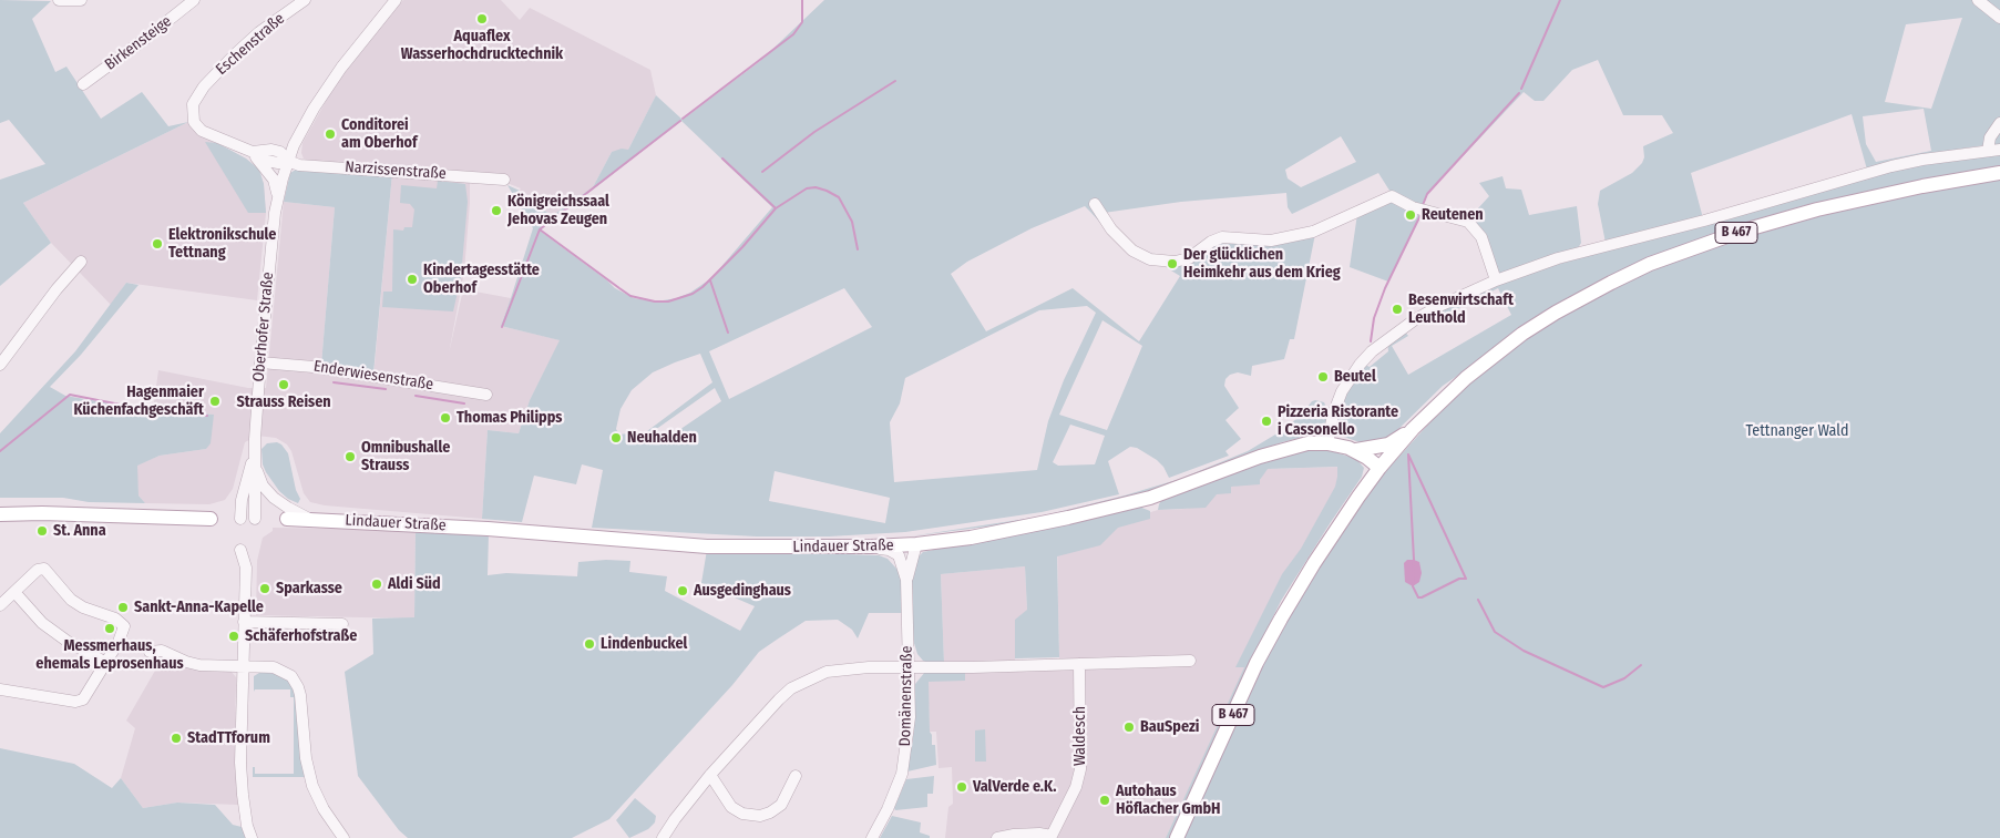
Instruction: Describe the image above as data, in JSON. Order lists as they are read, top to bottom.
{
  "streets": {
    "main road": ["B 467", "Lindauer Straße"],
    "street": [
      "Birkensteige",
      "Eschenstraße",
      "Narzissenstraße",
      "Oberhofer Straße",
      "Enderwiesenstraße",
      "Domänenstraße",
      "Waldesch"
    ]
  },
  "crossings": [
    ["Eschenstraße", "Narzissenstraße"],
    ["Eschenstraße", "Oberhofer Straße"],
    ["Narzissenstraße", "Oberhofer Straße"],
    ["B 467", "Lindauer Straße"],
    ["Oberhofer Straße", "Enderwiesenstraße"],
    ["Oberhofer Straße", "Lindauer Straße"],
    ["Lindauer Straße", "Domänenstraße"]
  ],
  "parks": ["Tettnanger Wald"],
  "places": [
    "Aquaflex Wasserhochdrucktechnik",
    "Conditorei am Oberhof",
    "Königreichssaal Jehovas Zeugen",
    "Reutenen",
    "Elektronikschule Tettnang",
    "Der glücklichen Heimkehr aus dem Krieg",
    "Kindertagesstätte Oberhof",
    "Besenwirtschaft Leuthold",
    "Beutel",
    "Strauss Reisen",
    "Hagenmaier Küchenfachgeschäft",
    "Thomas Philipps",
    "Pizzeria Ristorante i Cassonello",
    "Neuhalden",
    "Omnibushalle Strauss",
    "St. Anna",
    "Aldi Süd",
    "Sparkasse",
    "Ausgedinghaus",
    "Sankt-Anna-Kapelle",
    "Messmerhaus, ehemals Leprosenhaus",
    "Schäferhofstraße",
    "Lindenbuckel",
    "BauSpezi",
    "StadTTforum",
    "ValVerde e.K.",
    "Autohaus Höflacher GmbH"
  ]
}
